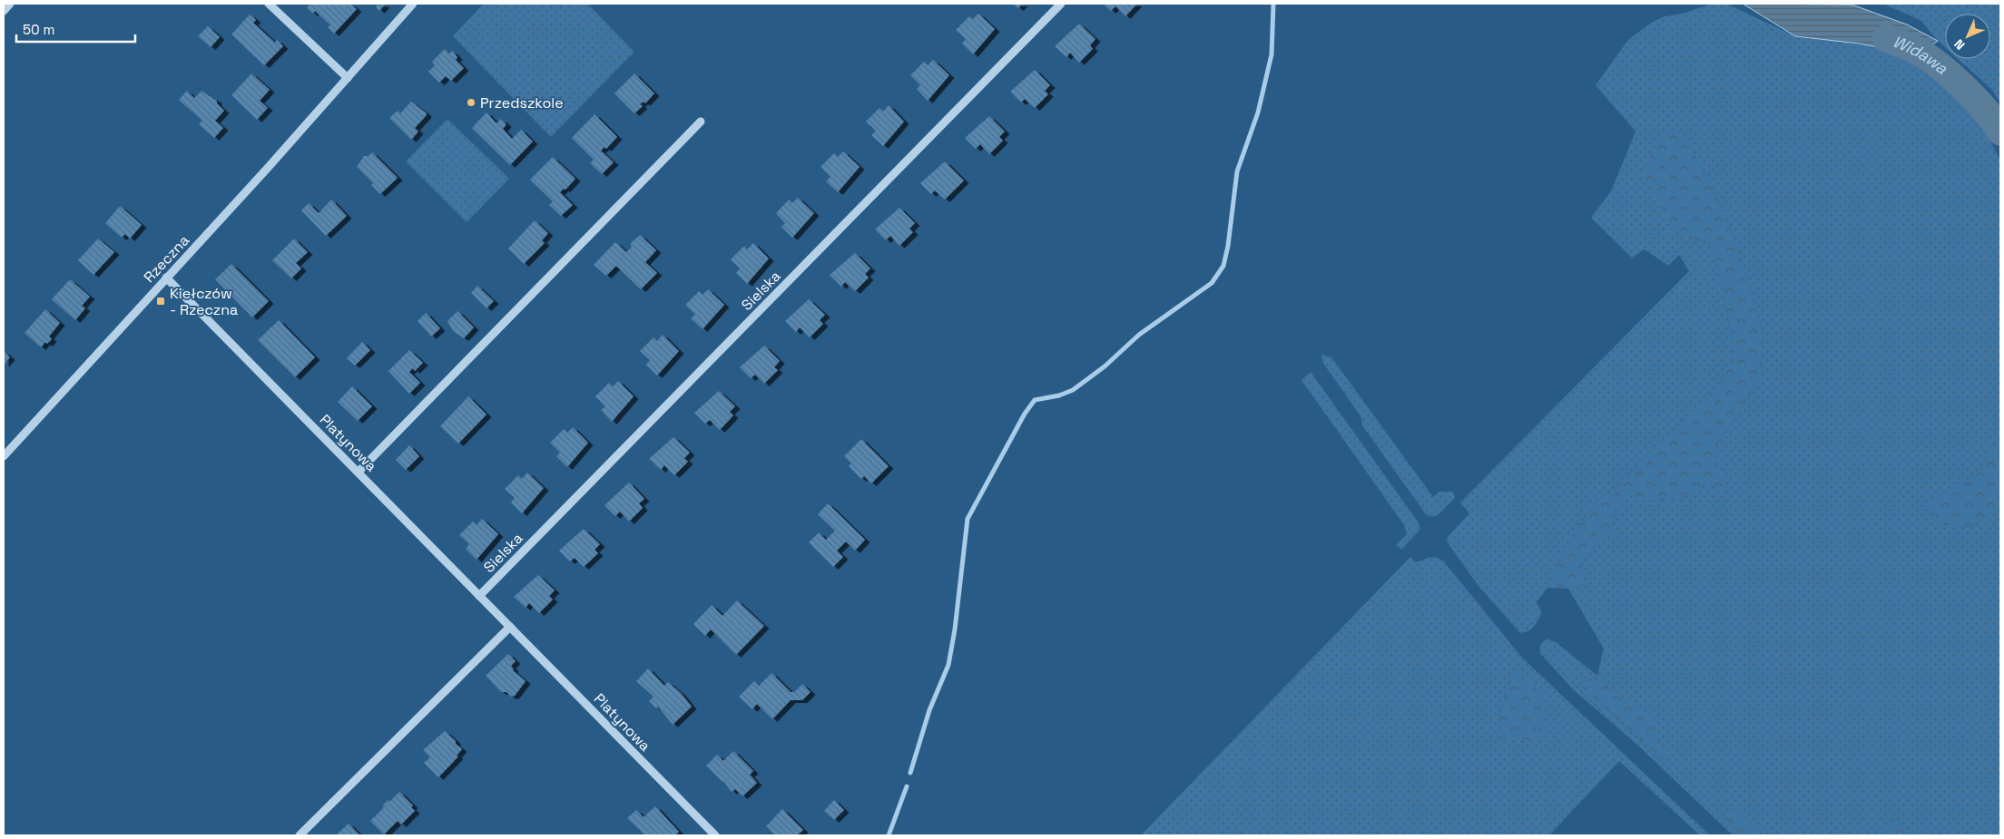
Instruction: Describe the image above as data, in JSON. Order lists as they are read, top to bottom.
{
  "streets": {
    "street": ["Rzeczna", "Sielska", "Platynowa"]
  },
  "crossings": [
    ["Rzeczna", "Platynowa"],
    ["Sielska", "Platynowa"]
  ],
  "water": ["Widawa"],
  "places": {
    "other": ["Przedszkole"],
    "transit": ["Kiełczów - Rzeczna"]
  },
  "scale_bar": "50 m",
  "north": "bottom left"
}
